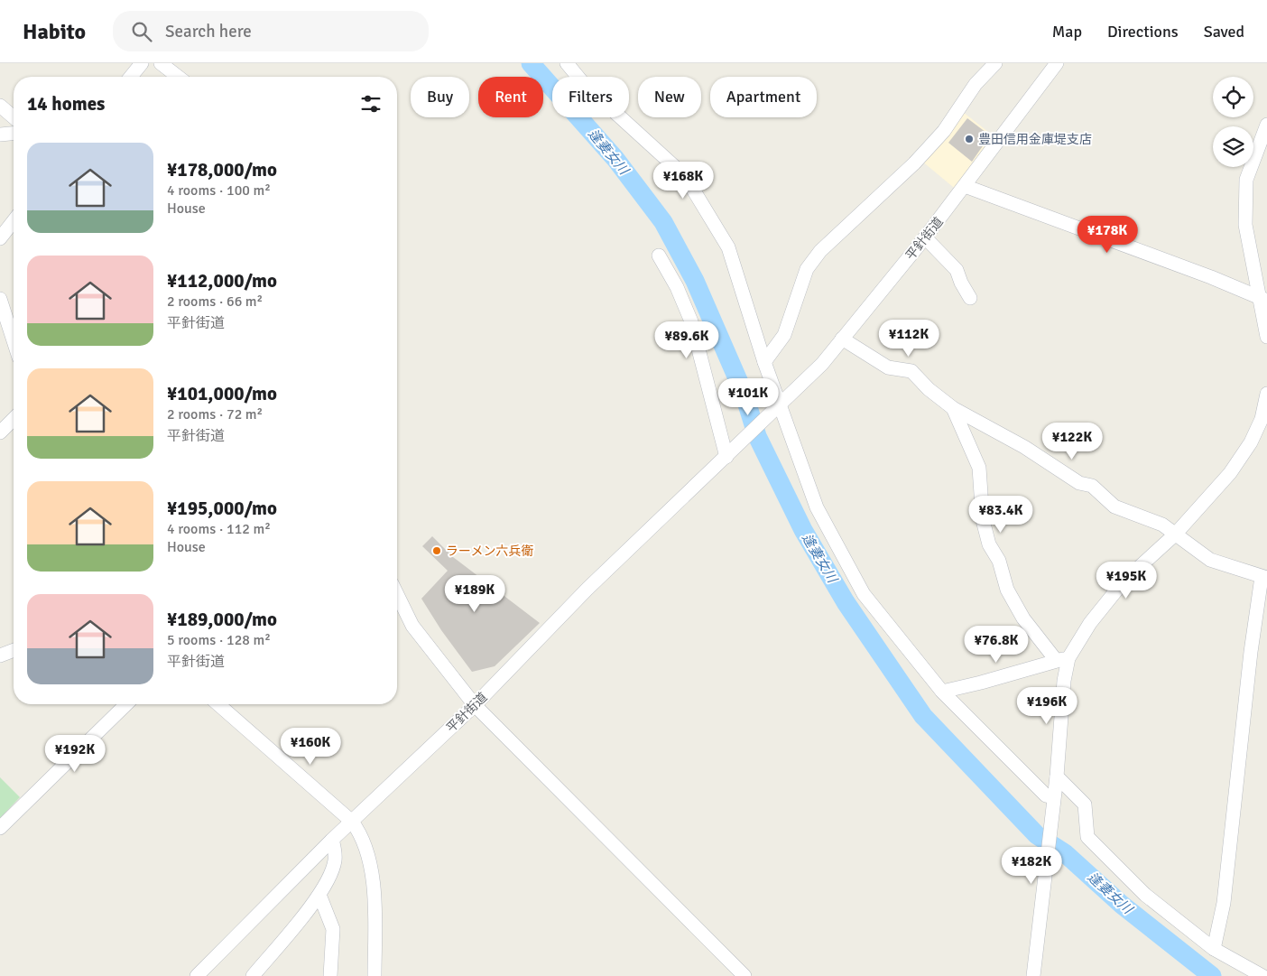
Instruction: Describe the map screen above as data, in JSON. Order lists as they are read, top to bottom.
{
  "streets": {
    "street": ["平針街道"]
  },
  "water": ["逢妻女川"],
  "places": ["豊田信用金庫堤支店", "ラーメン六兵衛"],
  "page": {
    "header": "Habito",
    "search": "Search here",
    "nav": ["Map", "Directions", "Saved"],
    "chip": [
      "Buy",
      "Rent",
      "Filters",
      "New",
      "Apartment"
    ],
    "heading": "14 homes",
    "list": [
      {
        "name": "¥178,000/mo",
        "note": "4 rooms · 100 m² · House"
      },
      {
        "name": "¥112,000/mo",
        "note": "2 rooms · 66 m² · 平針街道"
      },
      {
        "name": "¥101,000/mo",
        "note": "2 rooms · 72 m² · 平針街道"
      },
      {
        "name": "¥195,000/mo",
        "note": "4 rooms · 112 m² · House"
      },
      {
        "name": "¥189,000/mo",
        "note": "5 rooms · 128 m² · 平針街道"
      }
    ],
    "price": [
      "¥168K",
      "¥178K",
      "¥112K",
      "¥89.6K",
      "¥101K",
      "¥122K",
      "¥83.4K",
      "¥195K",
      "¥189K",
      "¥76.8K",
      "¥196K",
      "¥160K",
      "¥192K",
      "¥182K"
    ]
  }
}
